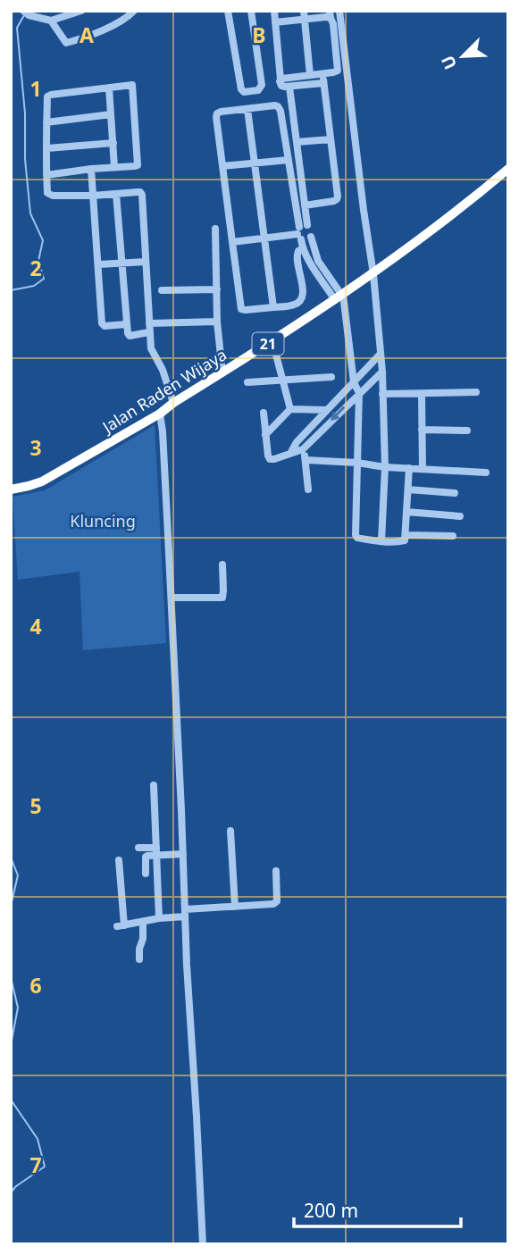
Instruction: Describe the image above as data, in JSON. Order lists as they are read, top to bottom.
{
  "streets": {
    "highway": ["21", "Jalan Raden Wijaya"]
  },
  "parks": ["Kluncing"],
  "scale_bar": "200 m",
  "north": "bottom left",
  "grid": {
    "columns": ["A", "B"],
    "rows": [
      "1",
      "2",
      "3",
      "4",
      "5",
      "6",
      "7"
    ]
  }
}
